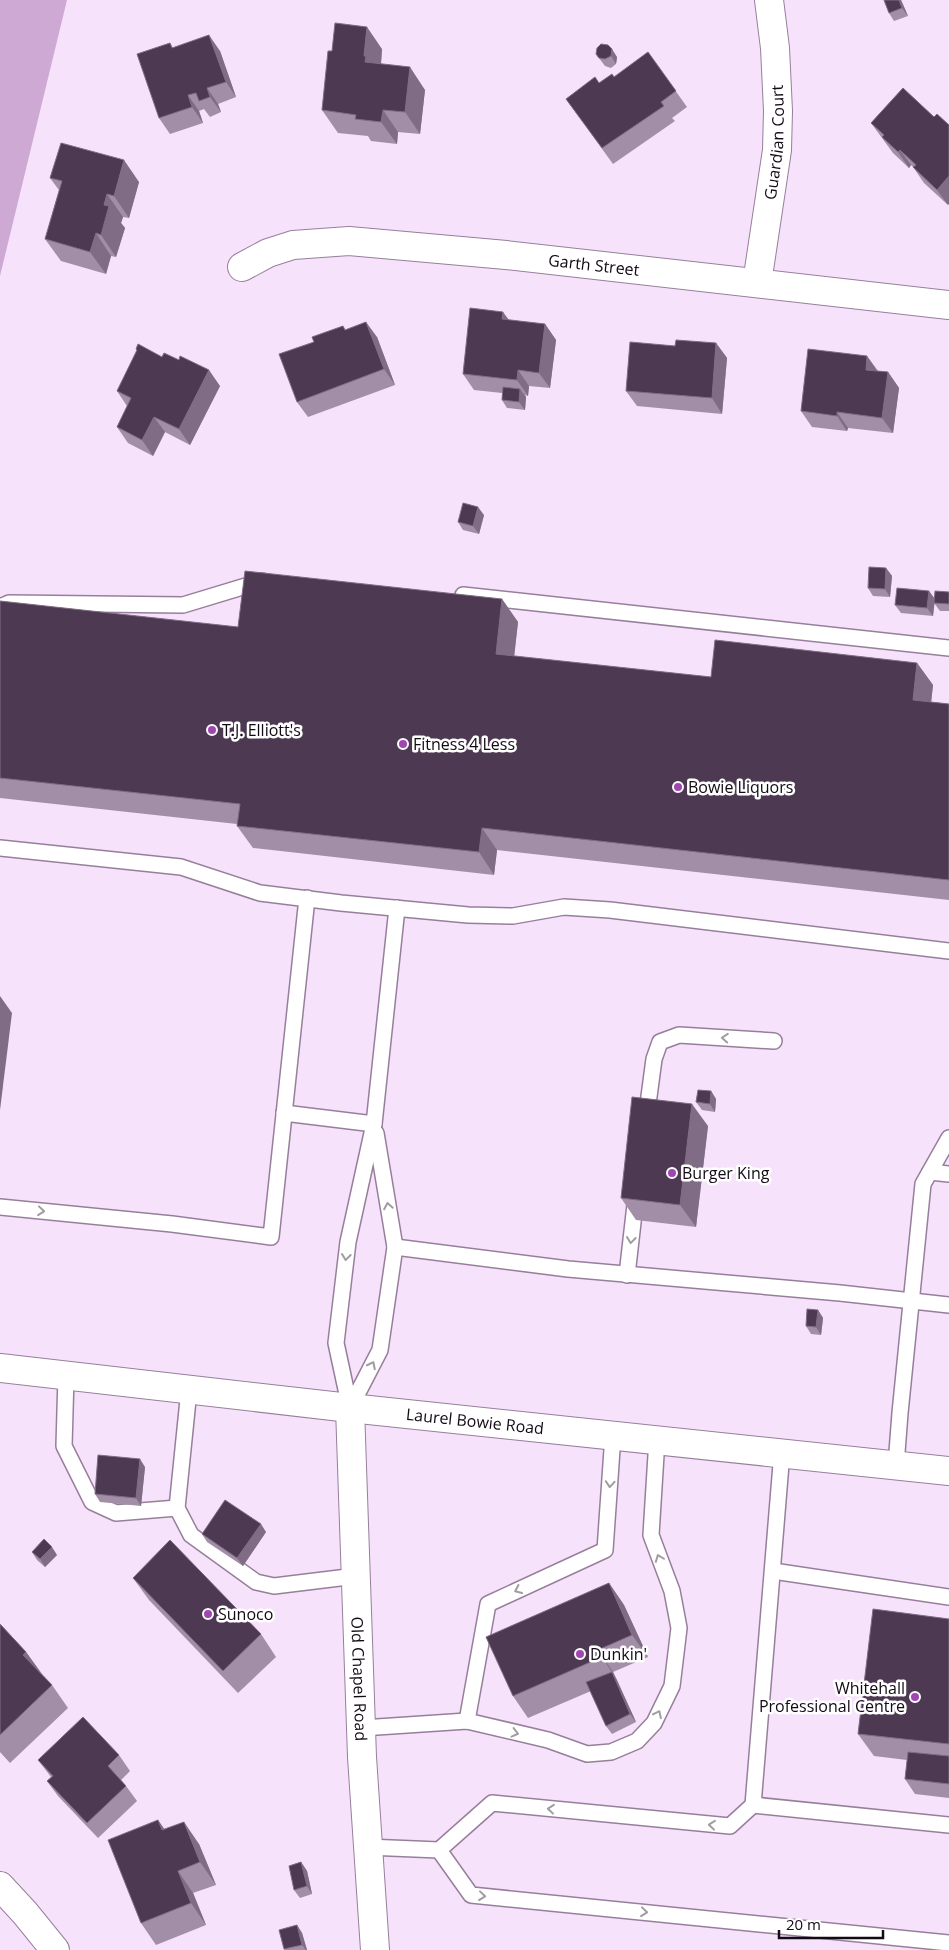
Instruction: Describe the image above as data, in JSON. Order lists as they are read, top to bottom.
{
  "streets": {
    "street": [
      "Guardian Court",
      "Garth Street",
      "Laurel Bowie Road",
      "Old Chapel Road"
    ]
  },
  "crossings": [
    ["Guardian Court", "Garth Street"],
    ["Laurel Bowie Road", "Old Chapel Road"]
  ],
  "places": [
    "T.J. Elliott's",
    "Fitness 4 Less",
    "Bowie Liquors",
    "Burger King",
    "Sunoco",
    "Dunkin'",
    "Whitehall Professional Centre"
  ],
  "scale_bar": "20 m"
}
